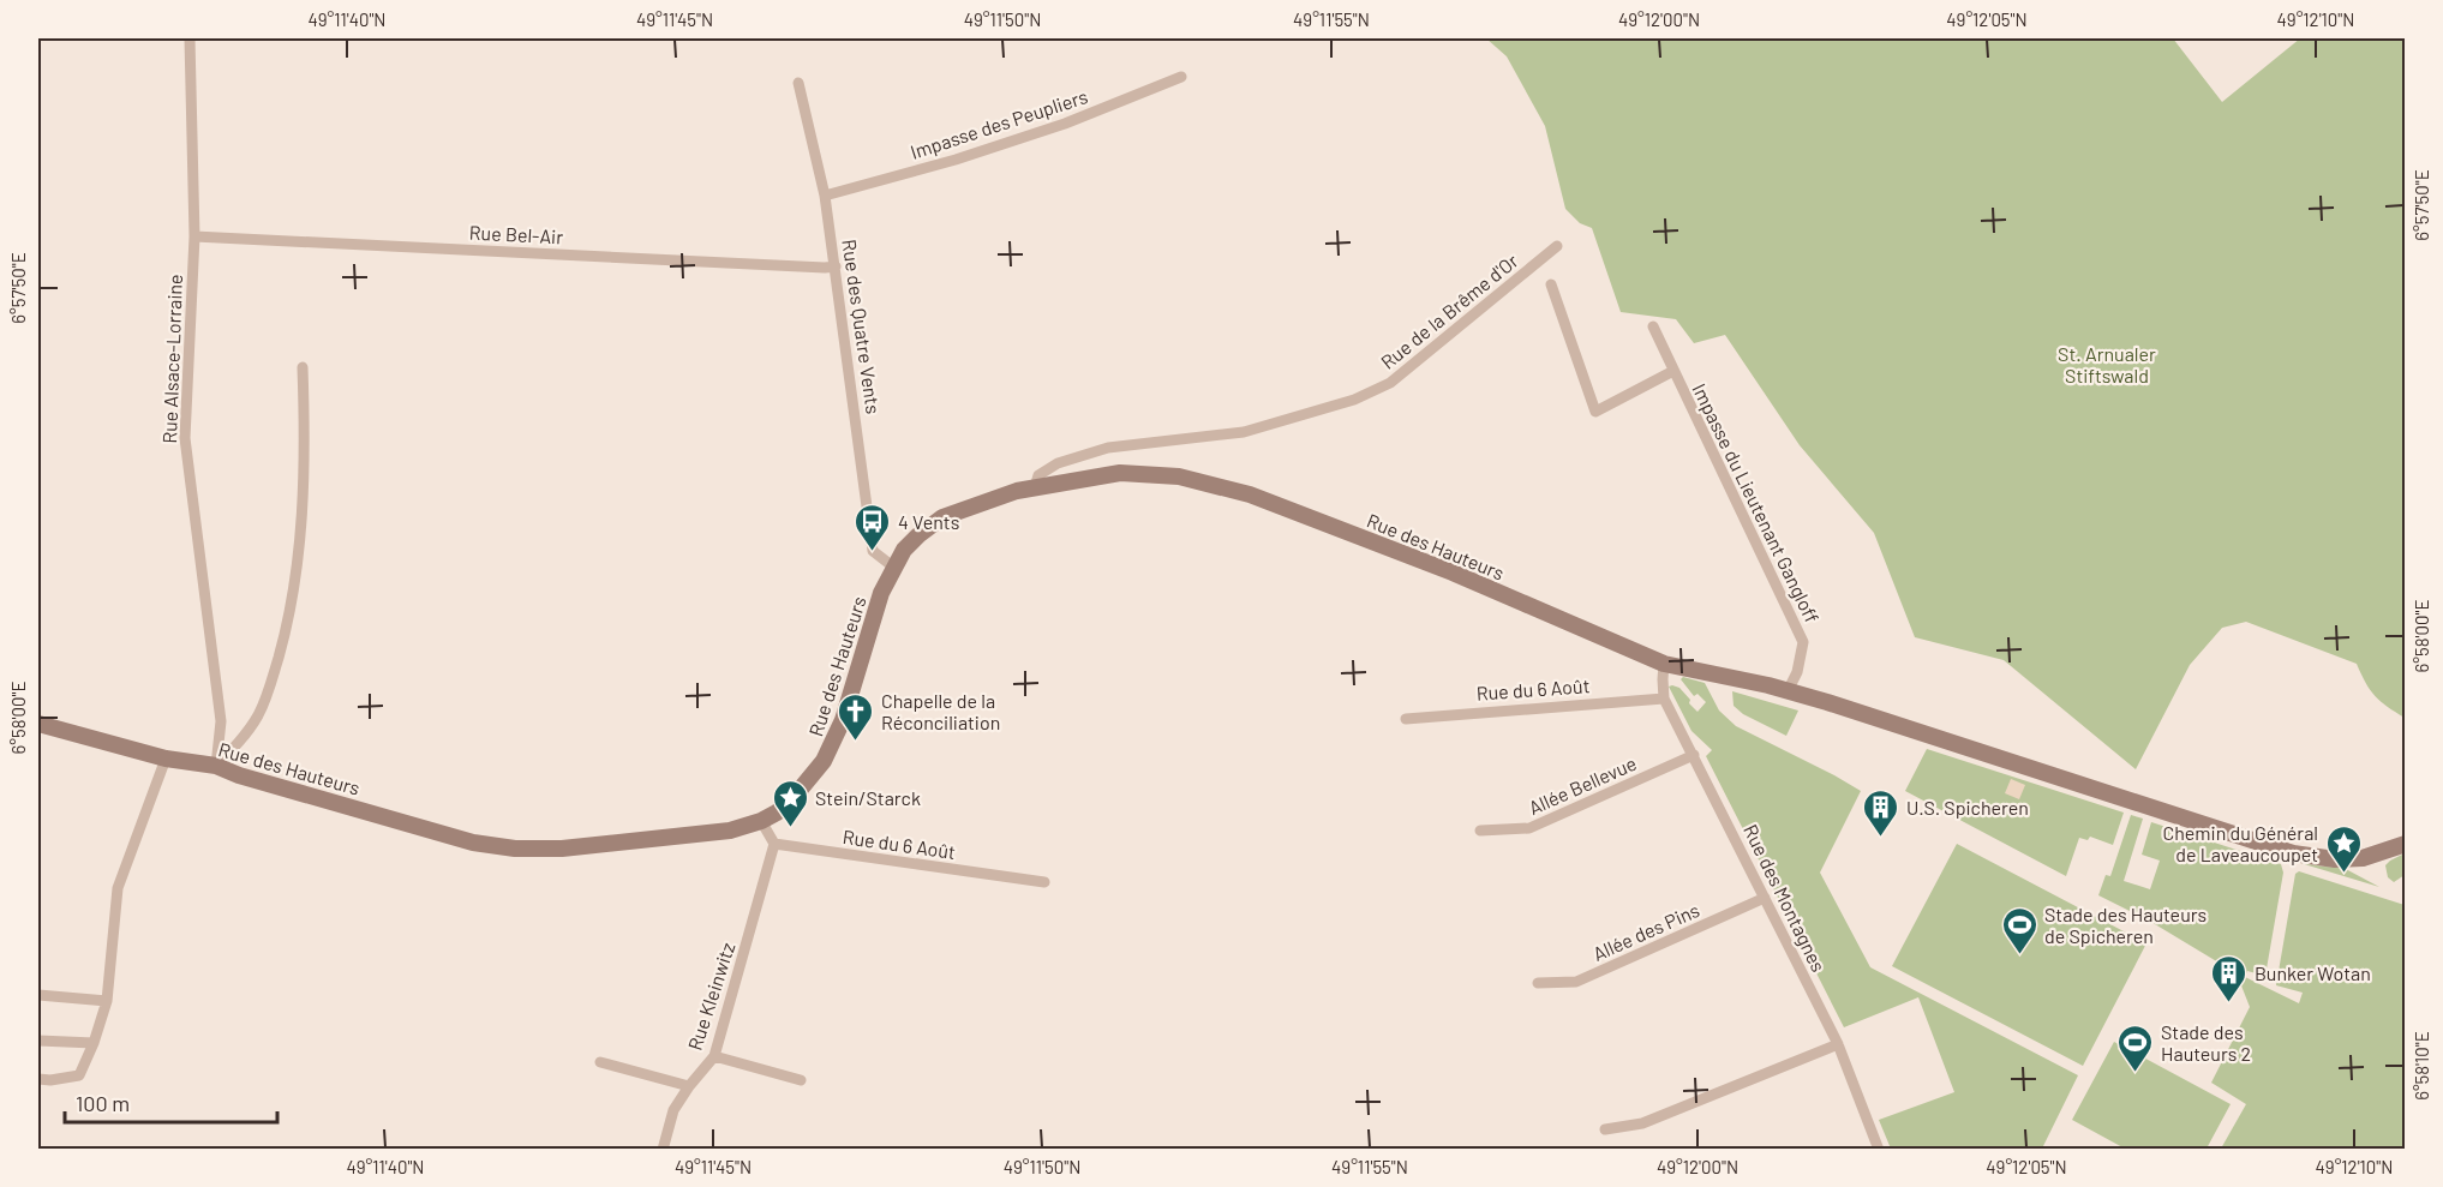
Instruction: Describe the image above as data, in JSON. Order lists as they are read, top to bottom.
{
  "streets": {
    "street": [
      "Impasse des Peupliers",
      "Rue Bel-Air",
      "Rue de la Brême d'Or",
      "Rue des Quatre Vents",
      "Rue Alsace-Lorraine",
      "Impasse du Lieutenant Gangloff",
      "Rue des Hauteurs",
      "Rue du 6 Août",
      "Allée Bellevue",
      "Rue des Montagnes",
      "Allée des Pins",
      "Rue Kleinwitz"
    ]
  },
  "crossings": [
    ["Impasse des Peupliers", "Rue des Quatre Vents"],
    ["Rue Bel-Air", "Rue des Quatre Vents"],
    ["Rue Bel-Air", "Rue Alsace-Lorraine"],
    ["Rue de la Brême d'Or", "Rue des Hauteurs"],
    ["Rue des Quatre Vents", "Rue des Hauteurs"],
    ["Rue Alsace-Lorraine", "Rue des Hauteurs"],
    ["Impasse du Lieutenant Gangloff", "Rue des Hauteurs"],
    ["Rue des Hauteurs", "Rue des Montagnes"],
    ["Rue du 6 Août", "Rue des Montagnes"],
    ["Rue du 6 Août", "Rue Kleinwitz"],
    ["Allée Bellevue", "Rue des Montagnes"],
    ["Rue des Montagnes", "Allée des Pins"]
  ],
  "parks": ["St. Arnualer Stiftswald"],
  "places": {
    "bus stop": ["4 Vents"],
    "church": ["Chapelle de la Réconciliation"],
    "place": ["Stein/Starck", "Chemin du Général de Laveaucoupet"],
    "building": ["U.S. Spicheren", "Bunker Wotan"],
    "sports": ["Stade des Hauteurs de Spicheren", "Stade des Hauteurs 2"]
  },
  "scale_bar": "100 m",
  "coordinates": [
    "49°11'40\"N",
    "49°11'45\"N",
    "49°11'50\"N",
    "49°11'55\"N",
    "49°12'00\"N",
    "49°12'05\"N",
    "49°12'10\"N",
    "6°57'50\"E",
    "6°58'00\"E",
    "6°58'10\"E"
  ]
}
